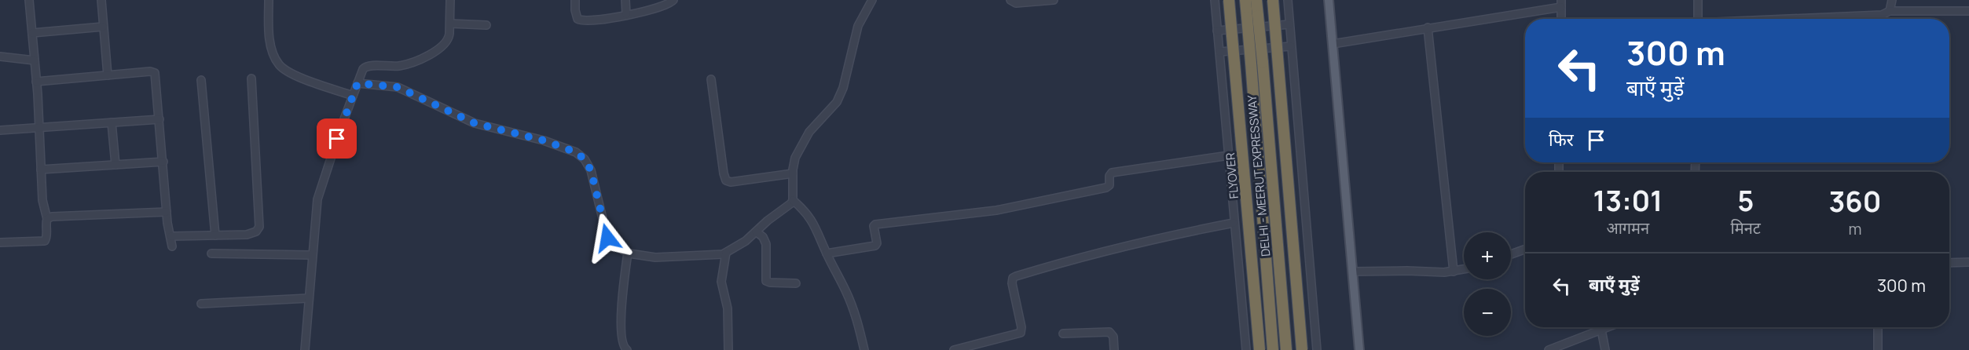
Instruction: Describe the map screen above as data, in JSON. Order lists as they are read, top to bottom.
{
  "streets": {
    "highway": ["FLYOVER", "DELHI - MEERUT EXPRESSWAY"]
  },
  "page": {
    "turn": ["300 m", "बाएँ मुड़ें"],
    "then": "फिर",
    "eta": [
      "13:01",
      "आगमन",
      "5",
      "मिनट",
      "360",
      "m"
    ],
    "map_buttons": ["+", "−"],
    "list": [
      {
        "name": "बाएँ मुड़ें",
        "value": "300 m"
      }
    ]
  }
}
